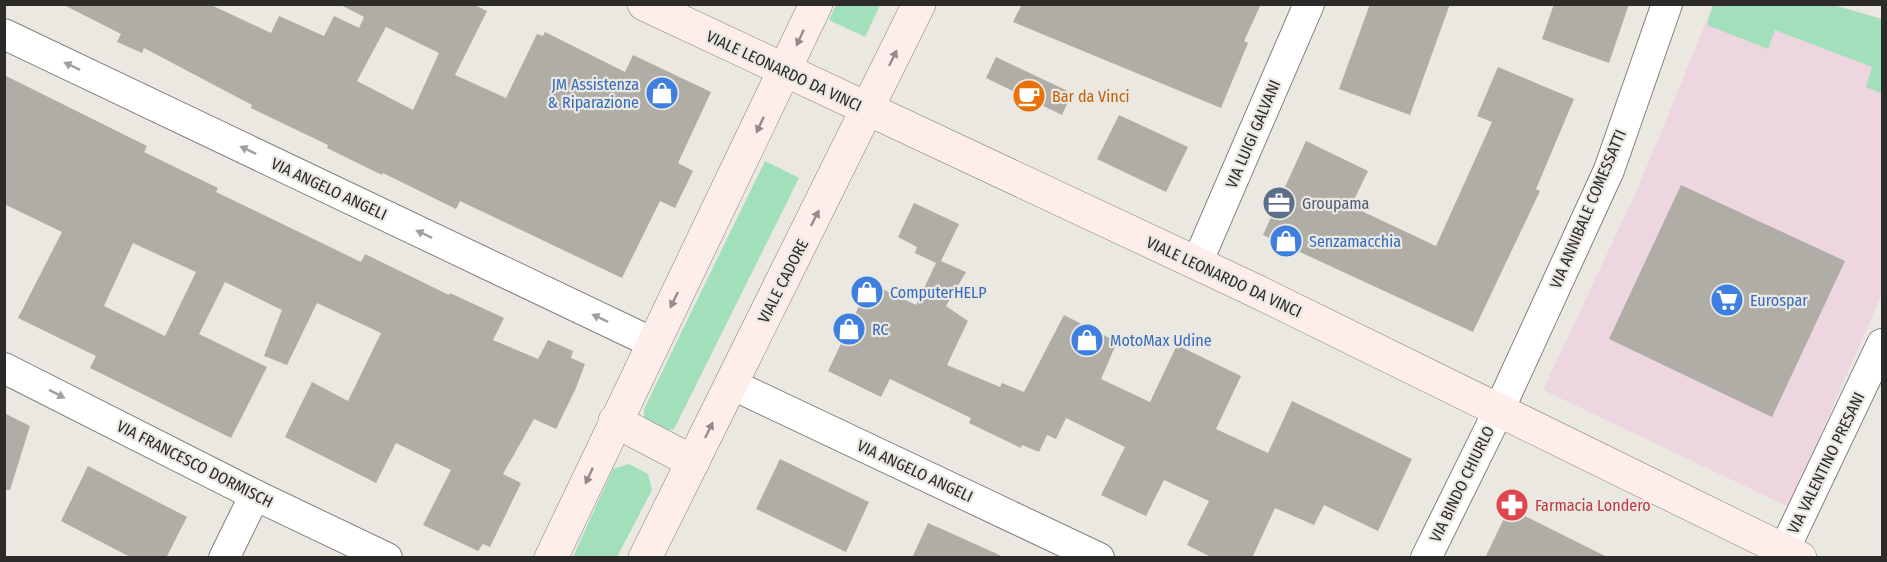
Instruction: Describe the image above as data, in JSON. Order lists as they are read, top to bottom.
{
  "streets": {
    "main road": ["VIALE LEONARDO DA VINCI", "VIALE CADORE"],
    "street": [
      "VIA LUIGI GALVANI",
      "VIA ANGELO ANGELI",
      "VIA ANNIBALE COMESSATTI",
      "VIA VALENTINO PRESANI",
      "VIA FRANCESCO DORMISCH",
      "VIA BINDO CHIURLO"
    ]
  },
  "crossings": [
    ["VIALE LEONARDO DA VINCI", "VIA LUIGI GALVANI"],
    ["VIALE LEONARDO DA VINCI", "VIA ANNIBALE COMESSATTI"],
    ["VIALE LEONARDO DA VINCI", "VIALE CADORE"],
    ["VIALE LEONARDO DA VINCI", "VIA VALENTINO PRESANI"],
    ["VIALE LEONARDO DA VINCI", "VIA BINDO CHIURLO"],
    ["VIA ANGELO ANGELI", "VIALE CADORE"],
    ["VIA ANNIBALE COMESSATTI", "VIA BINDO CHIURLO"]
  ],
  "one_way": ["VIA ANGELO ANGELI", "VIA FRANCESCO DORMISCH"],
  "places": {
    "shop": [
      "JM Assistenza & Riparazione",
      "Senzamacchia",
      "ComputerHELP",
      "RC",
      "MotoMax Udine"
    ],
    "cafe": ["Bar da Vinci"],
    "office": ["Groupama"],
    "supermarket": ["Eurospar"],
    "pharmacy": ["Farmacia Londero"]
  }
}
